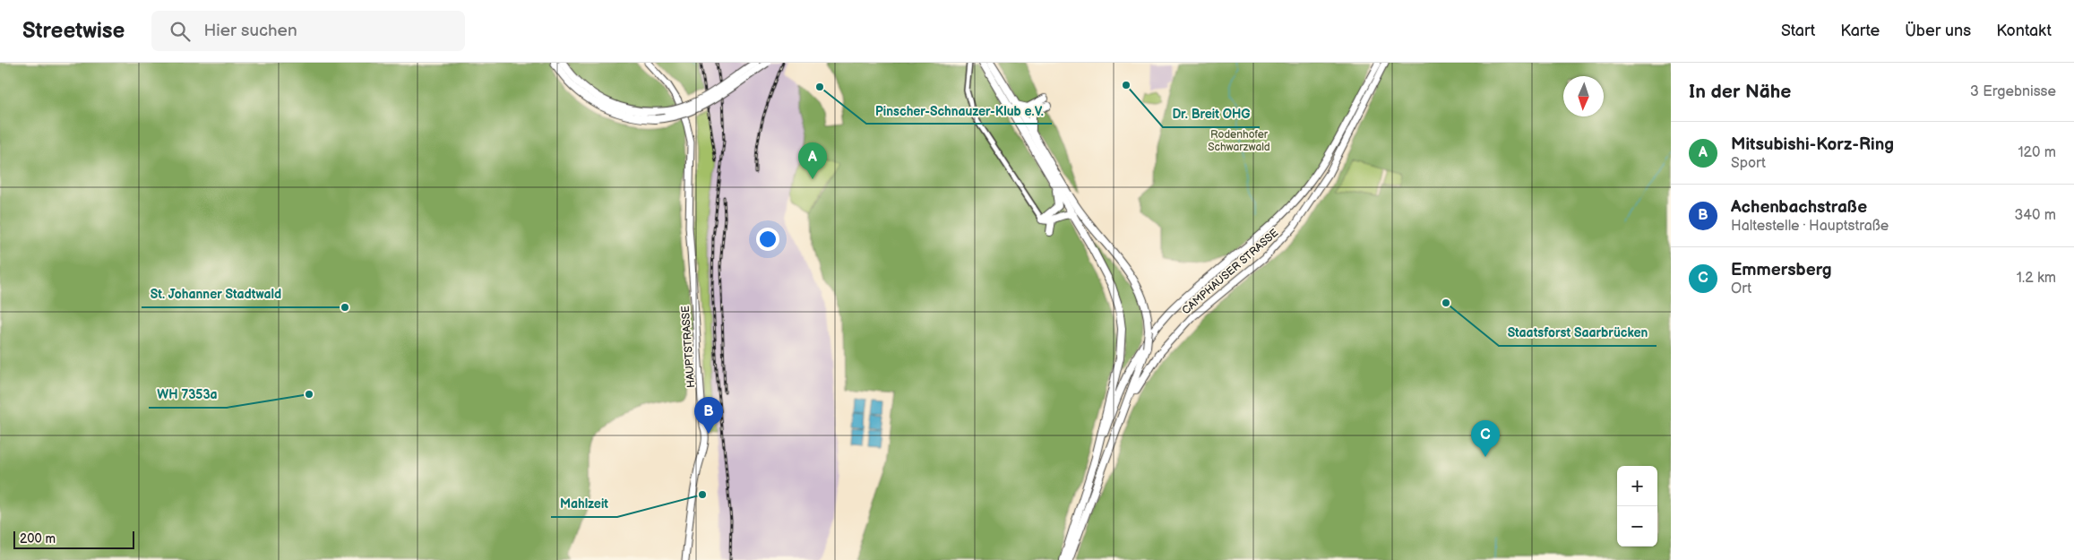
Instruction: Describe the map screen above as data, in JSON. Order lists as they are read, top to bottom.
{
  "streets": {
    "highway": ["CAMPHAUSER STRASSE"],
    "main road": ["HAUPTSTRASSE"]
  },
  "parks": ["Rodenhofer Schwarzwald"],
  "places": [
    "Dr. Breit OHG",
    "Pinscher-Schnauzer-Klub e.V.",
    "Staatsforst Saarbrücken",
    "St. Johanner Stadtwald",
    "WH 7353a",
    "Mahlzeit"
  ],
  "scale_bar": "200 m",
  "north": "bottom",
  "page": {
    "header": "Streetwise",
    "search": "Hier suchen",
    "nav": [
      "Start",
      "Karte",
      "Über uns",
      "Kontakt"
    ],
    "heading": ["In der Nähe", "3 Ergebnisse"],
    "list": [
      {
        "mark": "A",
        "name": "Mitsubishi-Korz-Ring",
        "note": "Sport",
        "value": "120 m"
      },
      {
        "mark": "B",
        "name": "Achenbachstraße",
        "note": "Haltestelle · Hauptstraße",
        "value": "340 m"
      },
      {
        "mark": "C",
        "name": "Emmersberg",
        "note": "Ort",
        "value": "1.2 km"
      }
    ],
    "pins": ["A", "B", "C"],
    "map_buttons": ["+", "−"],
    "scale": "200 m"
  }
}
